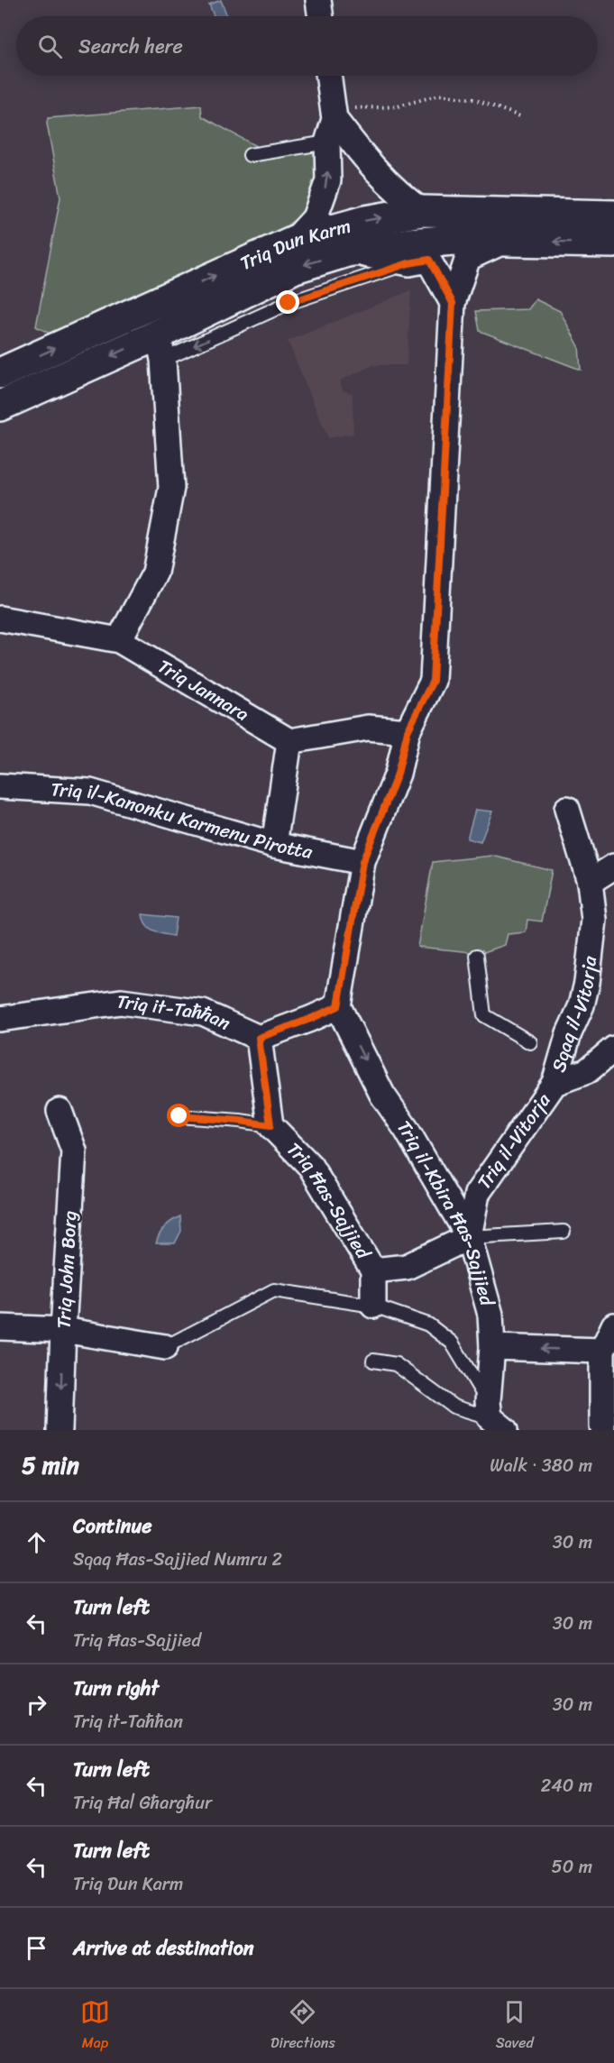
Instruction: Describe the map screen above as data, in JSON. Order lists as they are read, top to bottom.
{
  "streets": {
    "highway": ["Triq Dun Karm"],
    "street": [
      "Triq Jannara",
      "Triq il-Kanonku Karmenu Pirotta",
      "Sqaq il-Vitorja",
      "Triq it-Taħħan",
      "Triq il-Vitorja",
      "Triq Ħas-Sajjied",
      "Triq il-Kbira Ħas-Sajjied",
      "Triq John Borg"
    ]
  },
  "crossings": [
    ["Sqaq il-Vitorja", "Triq il-Vitorja"],
    ["Triq it-Taħħan", "Triq Ħas-Sajjied"],
    ["Triq il-Vitorja", "Triq il-Kbira Ħas-Sajjied"]
  ],
  "one_way": ["Triq il-Kbira Ħas-Sajjied"],
  "page": {
    "search": "Search here",
    "heading": ["5 min", "Walk · 380 m"],
    "list": [
      ["Continue", "Sqaq Ħas-Sajjied Numru 2", "30 m"],
      ["Turn left", "Triq Ħas-Sajjied", "30 m"],
      ["Turn right", "Triq it-Taħħan", "30 m"],
      ["Turn left", "Triq Ħal Għargħur", "240 m"],
      ["Turn left", "Triq Dun Karm", "50 m"],
      "Arrive at destination"
    ],
    "nav": ["Map", "Directions", "Saved"]
  }
}
